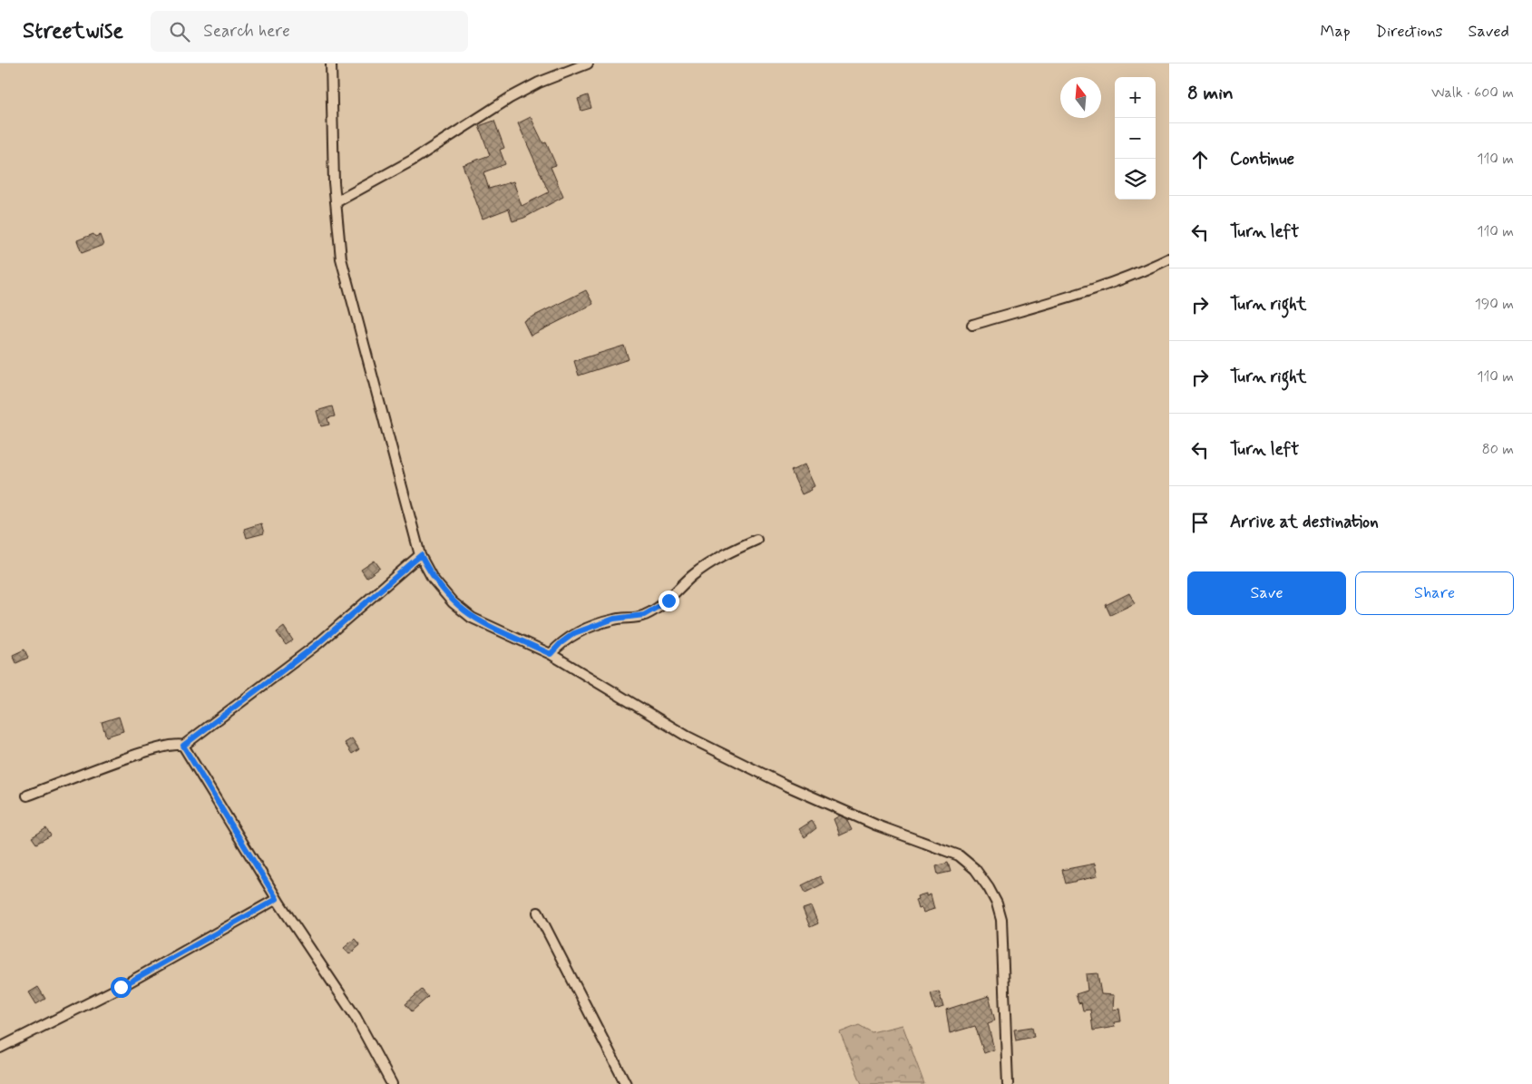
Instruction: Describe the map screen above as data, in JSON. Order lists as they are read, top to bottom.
{
  "north": "top",
  "page": {
    "header": "Streetwise",
    "search": "Search here",
    "nav": ["Map", "Directions", "Saved"],
    "heading": ["8 min", "Walk · 600 m"],
    "map_buttons": ["+", "−"],
    "list": [
      ["Continue", "110 m"],
      ["Turn left", "110 m"],
      ["Turn right", "190 m"],
      ["Turn right", "110 m"],
      ["Turn left", "80 m"],
      "Arrive at destination"
    ],
    "buttons": ["Save", "Share"]
  }
}
